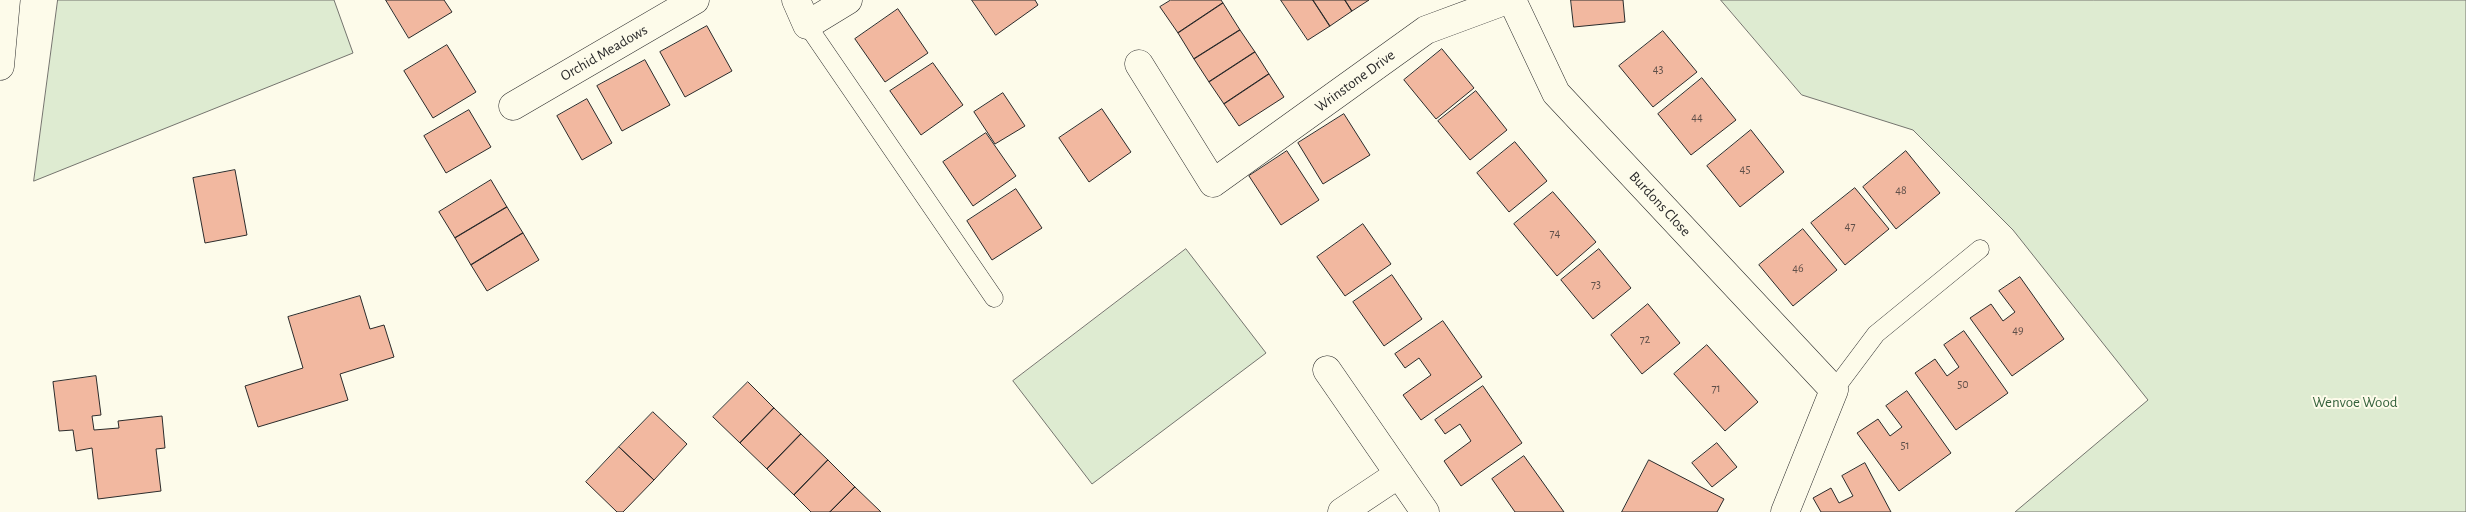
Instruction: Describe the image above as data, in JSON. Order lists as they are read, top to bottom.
{
  "streets": {
    "street": ["Orchid Meadows", "Wrinstone Drive", "Burdons Close"]
  },
  "parks": ["Wenvoe Wood"],
  "house_numbers": [
    "43",
    "44",
    "45",
    "48",
    "47",
    "74",
    "46",
    "73",
    "49",
    "72",
    "50",
    "71",
    "51"
  ]
}
